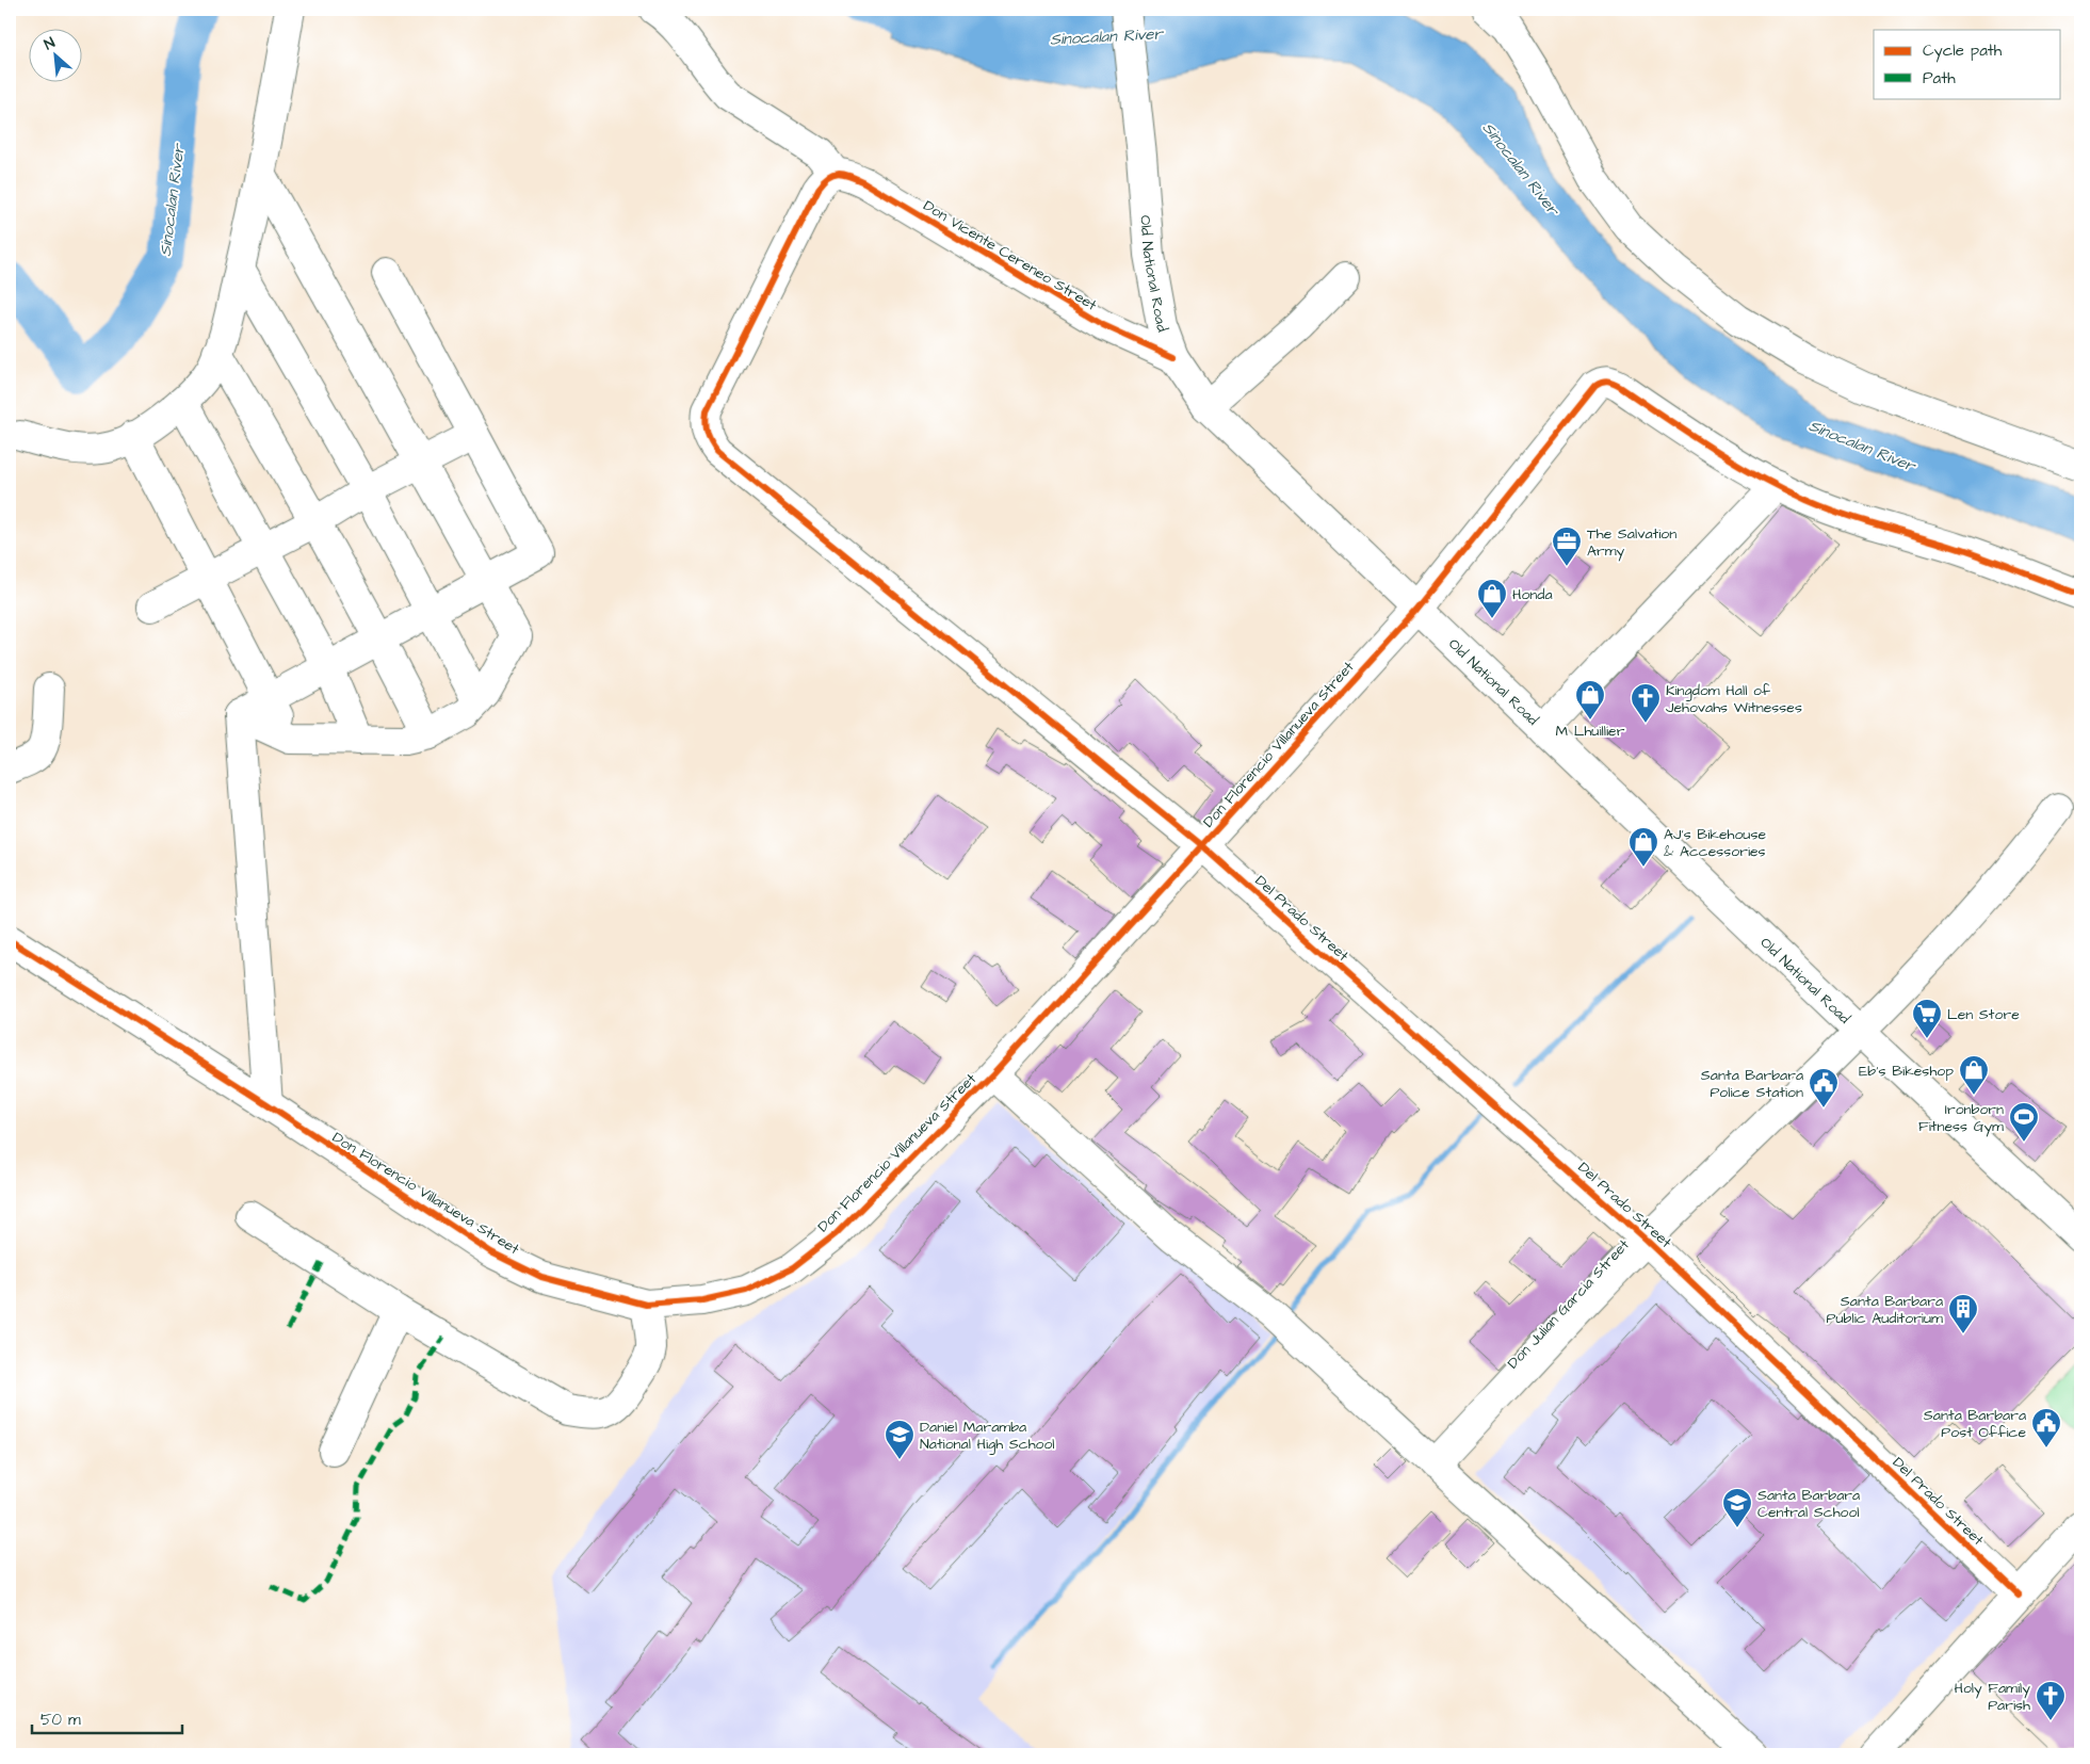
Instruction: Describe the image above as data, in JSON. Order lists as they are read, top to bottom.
{
  "streets": {
    "street": [
      "Don Vicente Cereneo Street",
      "Old National Road",
      "Don Florencio Villanueva Street",
      "Del Prado Street",
      "Don Julian Garcia Street"
    ]
  },
  "crossings": [
    ["Don Vicente Cereneo Street", "Old National Road"],
    ["Don Vicente Cereneo Street", "Del Prado Street"],
    ["Old National Road", "Don Florencio Villanueva Street"],
    ["Old National Road", "Don Julian Garcia Street"],
    ["Don Florencio Villanueva Street", "Del Prado Street"],
    ["Del Prado Street", "Don Julian Garcia Street"]
  ],
  "water": ["Sinocalan River"],
  "places": {
    "office": ["The Salvation Army"],
    "shop": [
      "Honda",
      "M Lhuillier",
      "AJ's Bikehouse & Accessories",
      "Eb's Bikeshop"
    ],
    "church": ["Kingdom Hall of Jehovahs Witnesses", "Holy Family Parish"],
    "supermarket": ["Len Store"],
    "public building": ["Santa Barbara Police Station", "Santa Barbara Post Office"],
    "sports": ["Ironborn Fitness Gym"],
    "building": ["Santa Barbara Public Auditorium"],
    "school or university": ["Daniel Maramba National High School", "Santa Barbara Central School"]
  },
  "legend": ["Cycle path", "Path"],
  "scale_bar": "50 m",
  "north": "top left"
}
